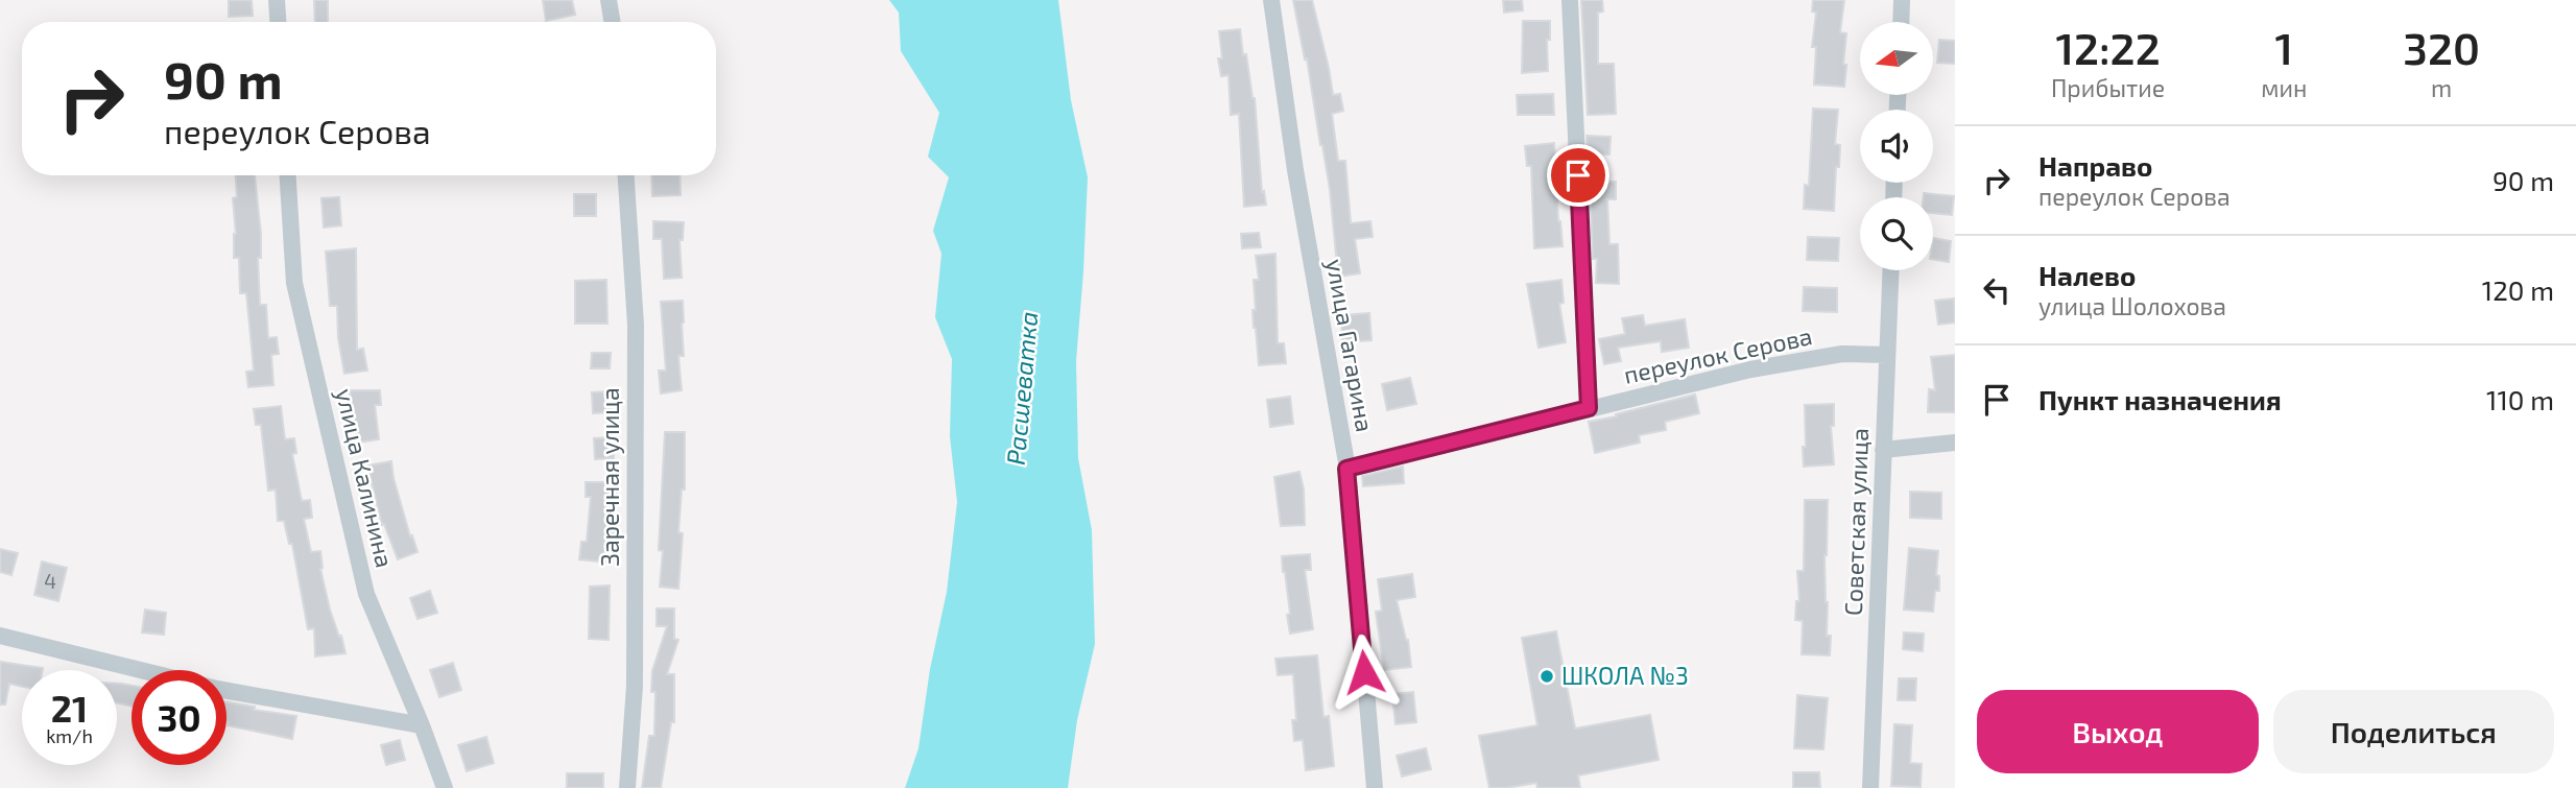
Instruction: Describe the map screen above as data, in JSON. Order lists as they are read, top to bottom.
{
  "streets": {
    "street": [
      "улица Гагарина",
      "переулок Серова",
      "Заречная улица",
      "улица Калинина",
      "Советская улица"
    ]
  },
  "crossings": [
    ["улица Гагарина", "переулок Серова"],
    ["переулок Серова", "Советская улица"]
  ],
  "water": ["Расшеватка"],
  "places": ["ШКОЛА №3"],
  "house_numbers": ["4"],
  "north": "left",
  "page": {
    "eta": [
      "12:22",
      "Прибытие",
      "1",
      "мин",
      "320",
      "m"
    ],
    "turn": ["90 m", "переулок Серова"],
    "list": [
      {
        "name": "Направо",
        "note": "переулок Серова",
        "value": "90 m"
      },
      {
        "name": "Налево",
        "note": "улица Шолохова",
        "value": "120 m"
      },
      {
        "name": "Пункт назначения",
        "value": "110 m"
      }
    ],
    "speed": "21 km/h",
    "limit": "30",
    "buttons": ["Выход", "Поделиться"]
  }
}
